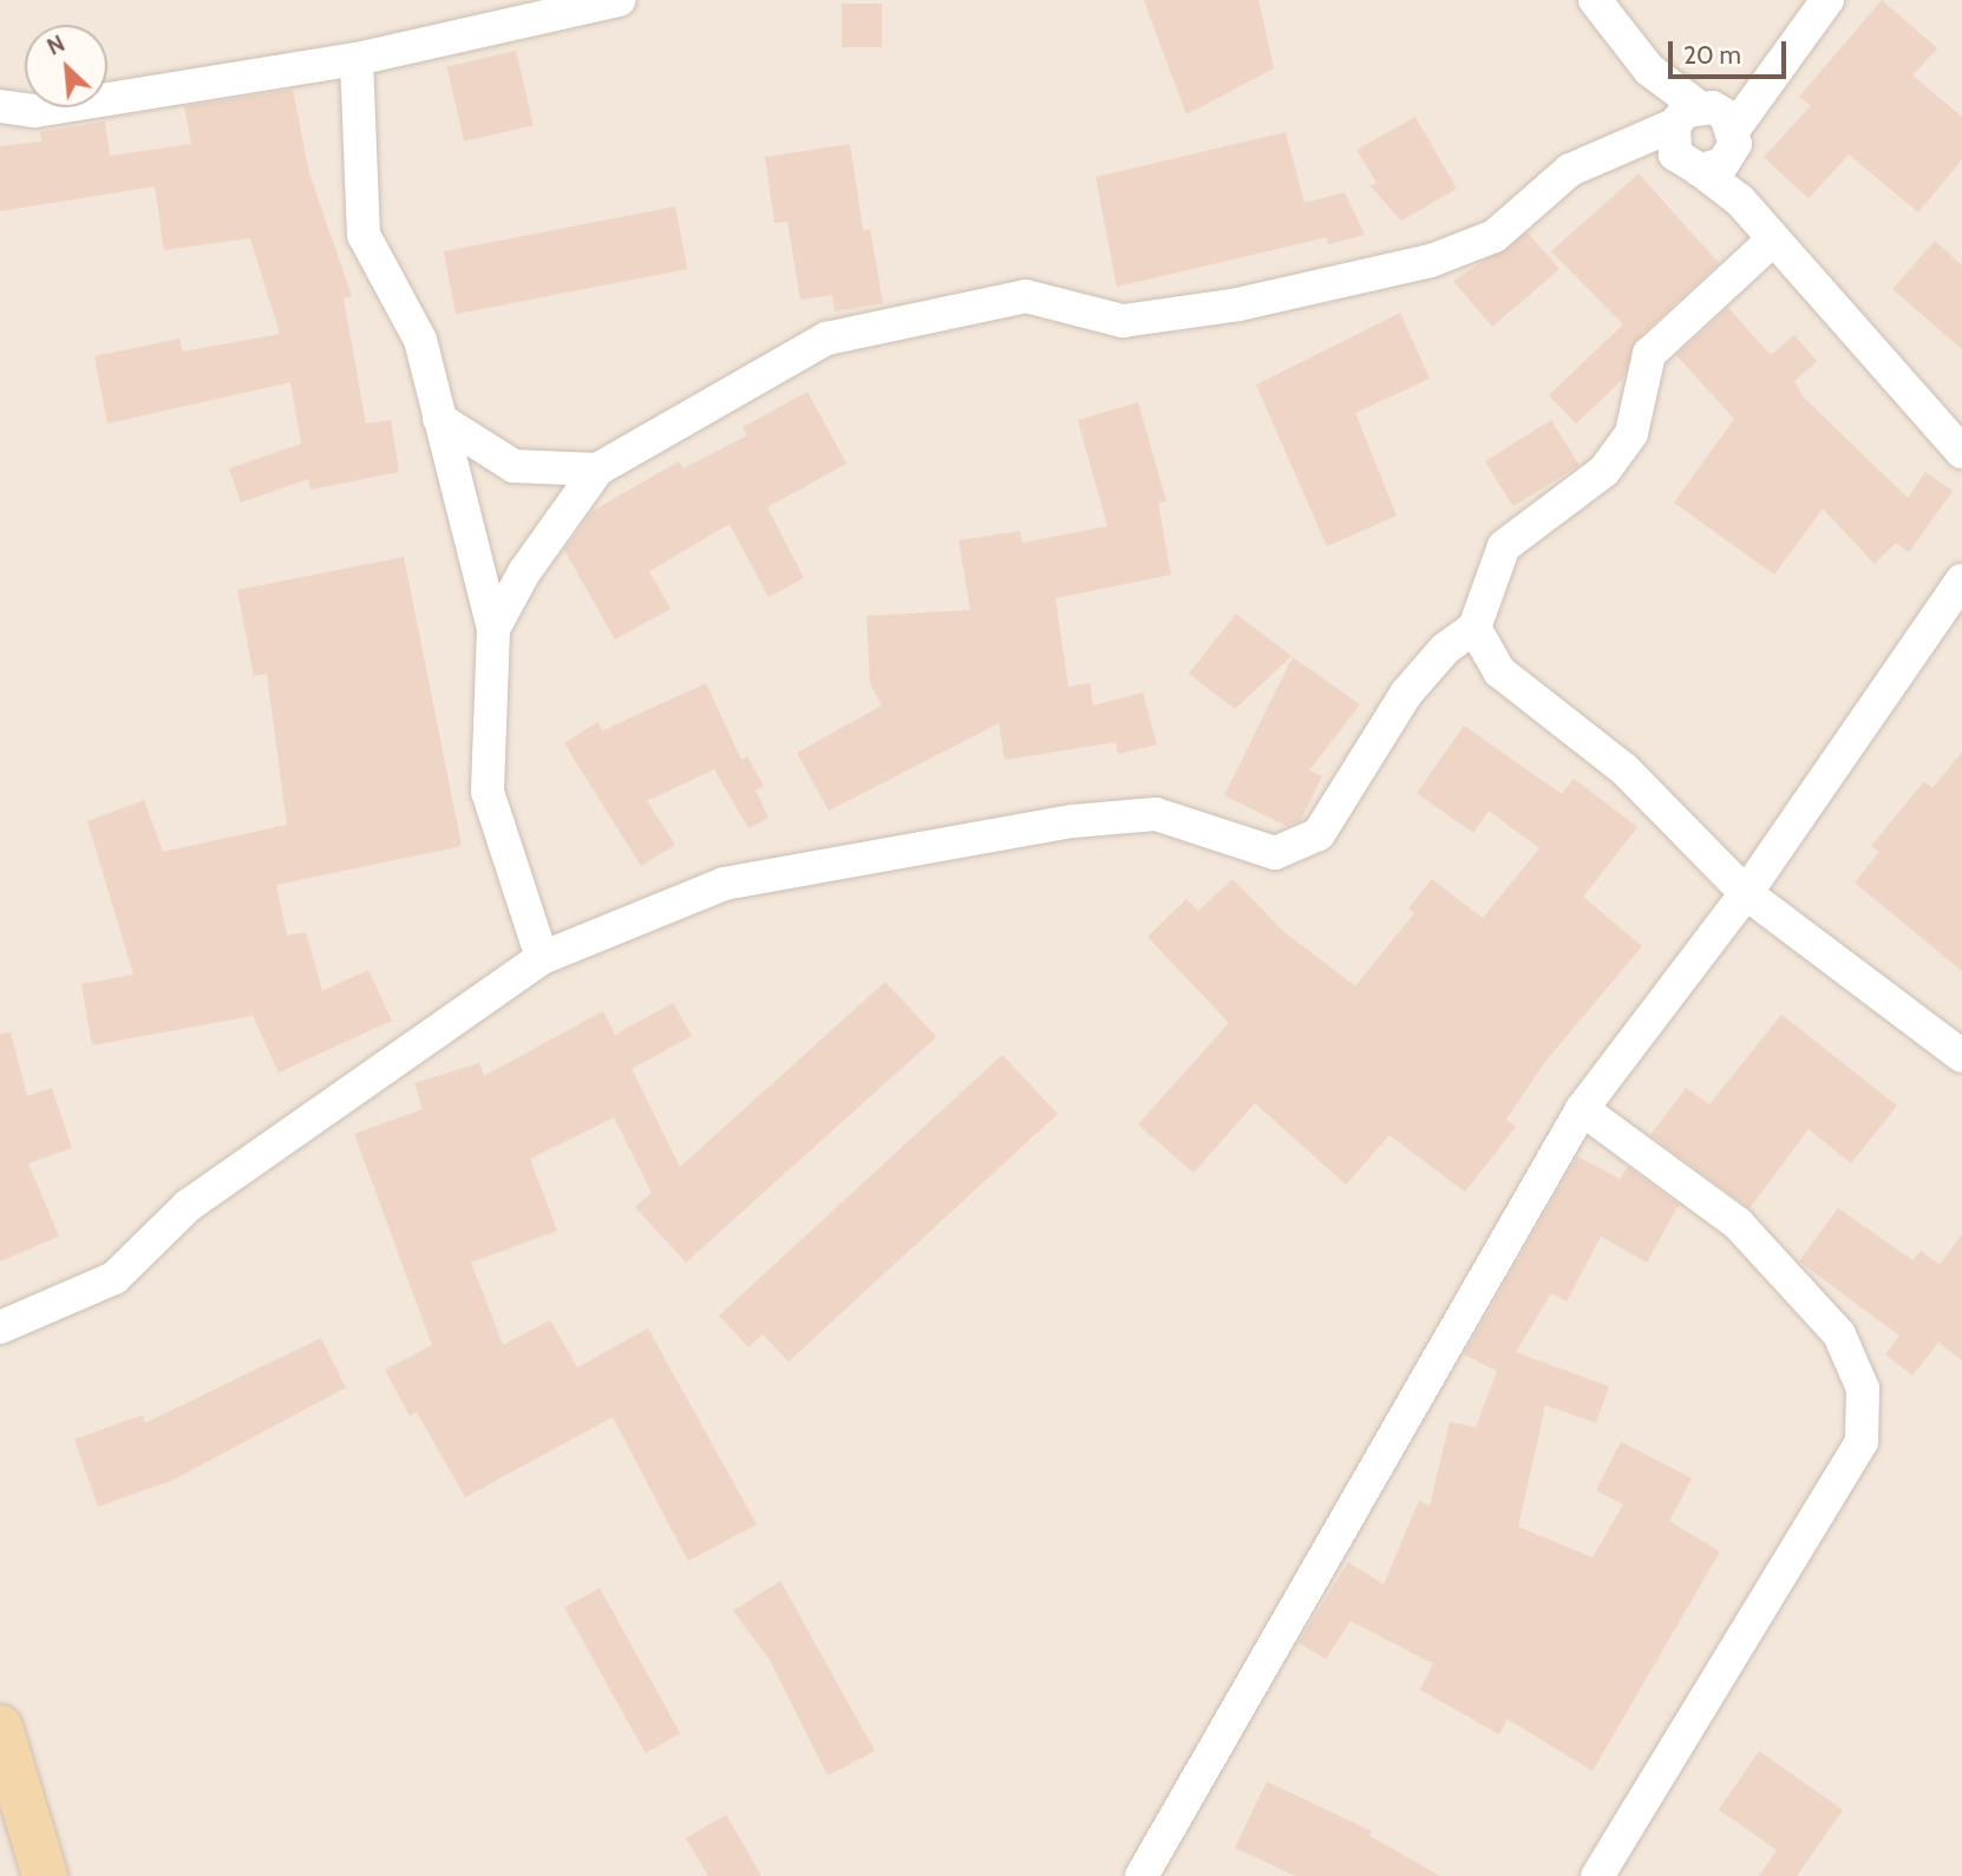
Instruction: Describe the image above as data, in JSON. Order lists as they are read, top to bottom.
{
  "scale_bar": "20 m",
  "north": "top left"
}
